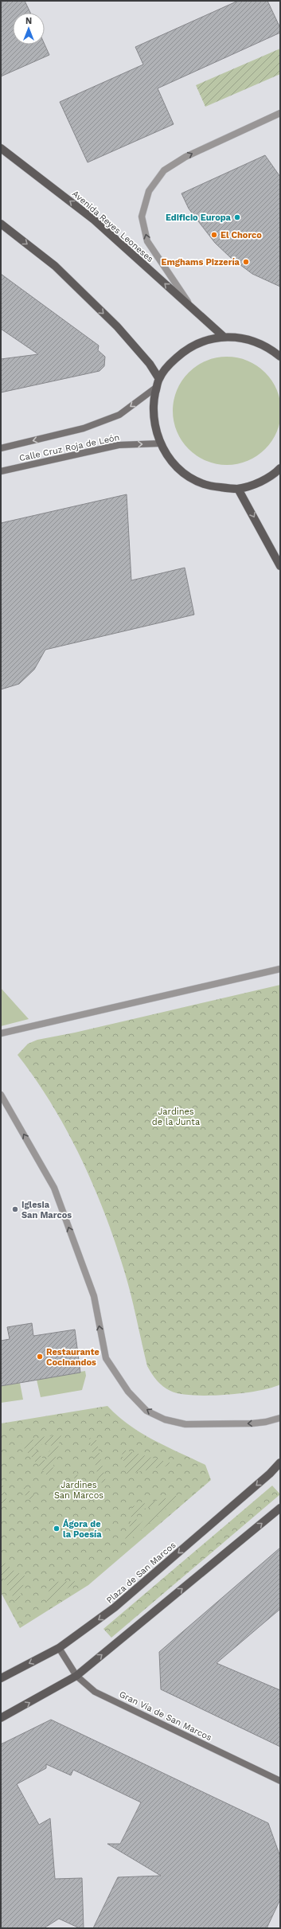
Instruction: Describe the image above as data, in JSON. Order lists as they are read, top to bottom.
{
  "streets": {
    "main road": [
      "Avenida Reyes Leoneses",
      "Calle Cruz Roja de León",
      "Plaza de San Marcos",
      "Gran Vía de San Marcos"
    ]
  },
  "crossings": [
    ["Plaza de San Marcos", "Gran Vía de San Marcos"]
  ],
  "parks": ["Jardines de la Junta", "Jardines San Marcos"],
  "places": [
    "Edificio Europa",
    "El Chorco",
    "Emghams Pizzería",
    "Iglesia San Marcos",
    "Restaurante Cocinandos",
    "Ágora de la Poesía"
  ],
  "north": "top"
}
